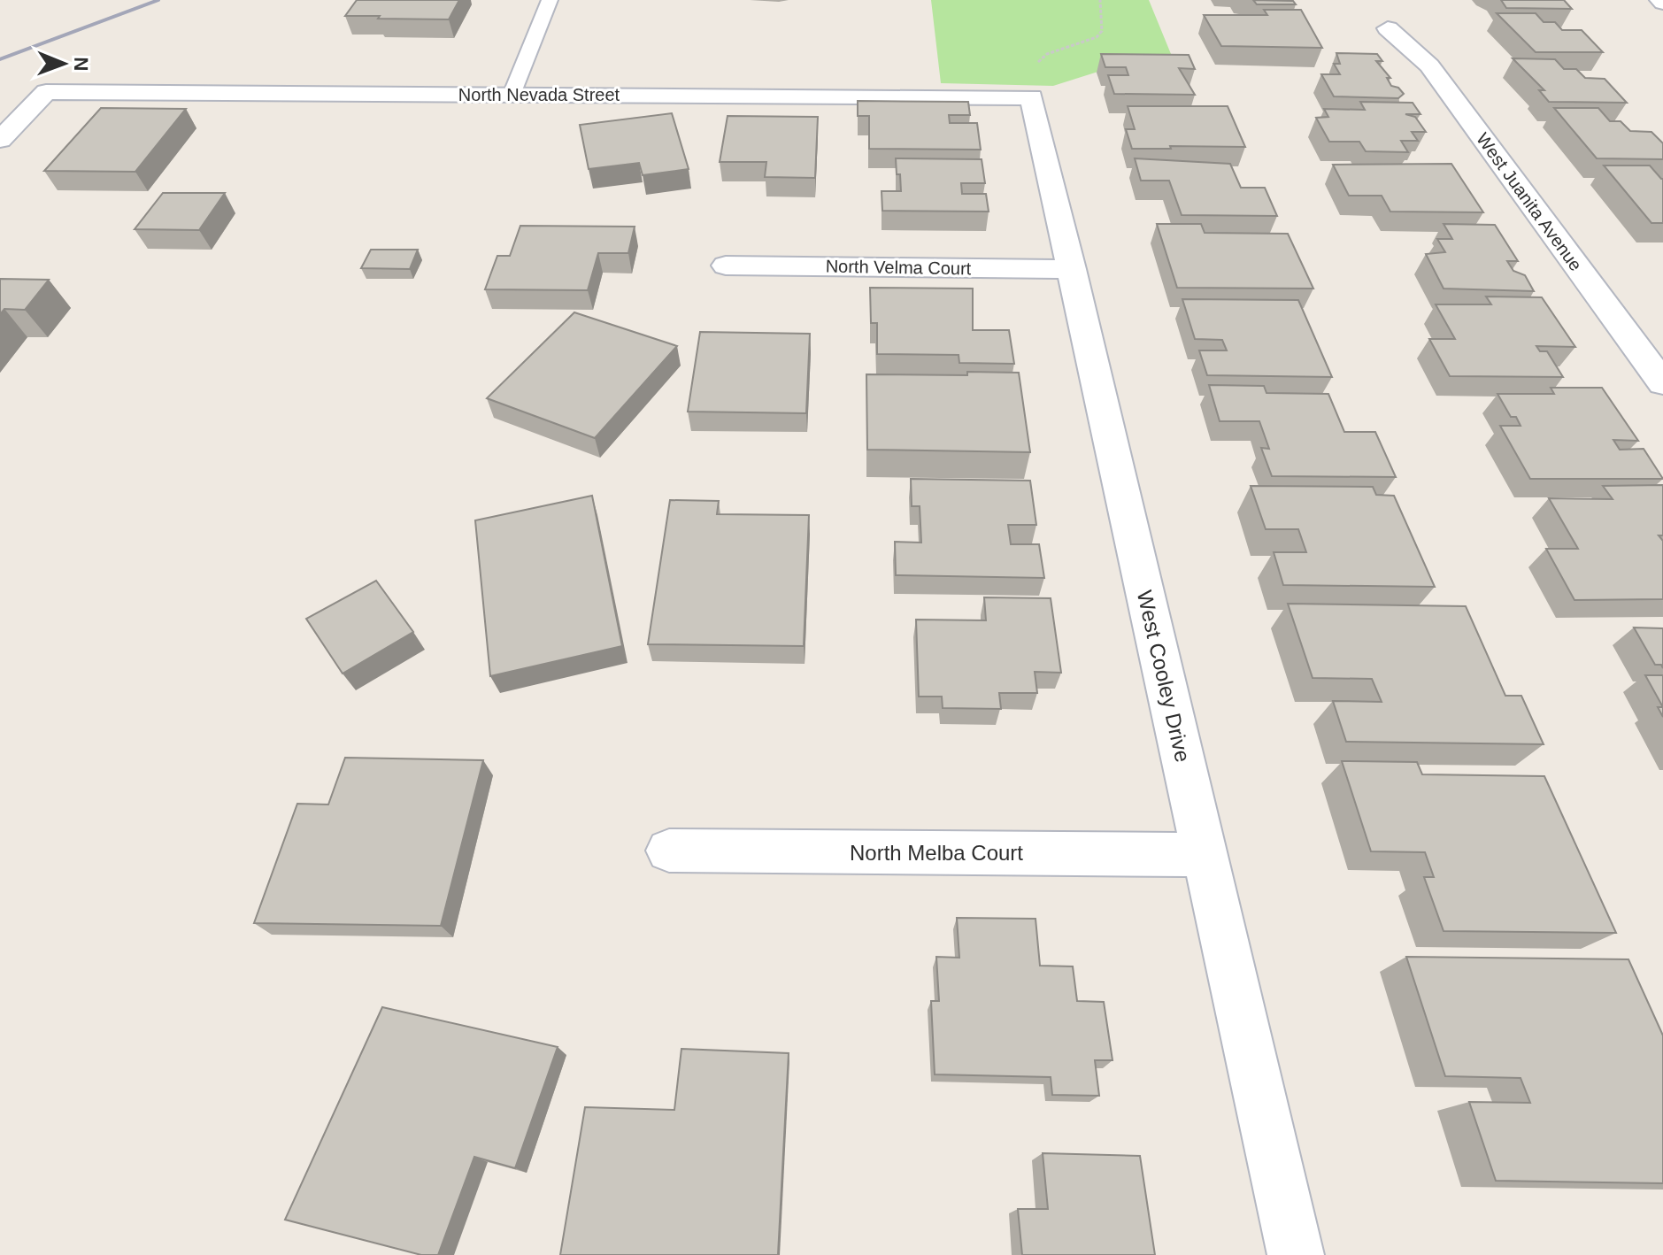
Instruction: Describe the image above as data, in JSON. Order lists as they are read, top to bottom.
{
  "streets": {
    "street": [
      "North Nevada Street",
      "West Juanita Avenue",
      "North Velma Court",
      "West Cooley Drive",
      "North Melba Court"
    ]
  },
  "crossings": [
    ["North Nevada Street", "West Cooley Drive"],
    ["North Velma Court", "West Cooley Drive"],
    ["West Cooley Drive", "North Melba Court"]
  ],
  "north": "right"
}
